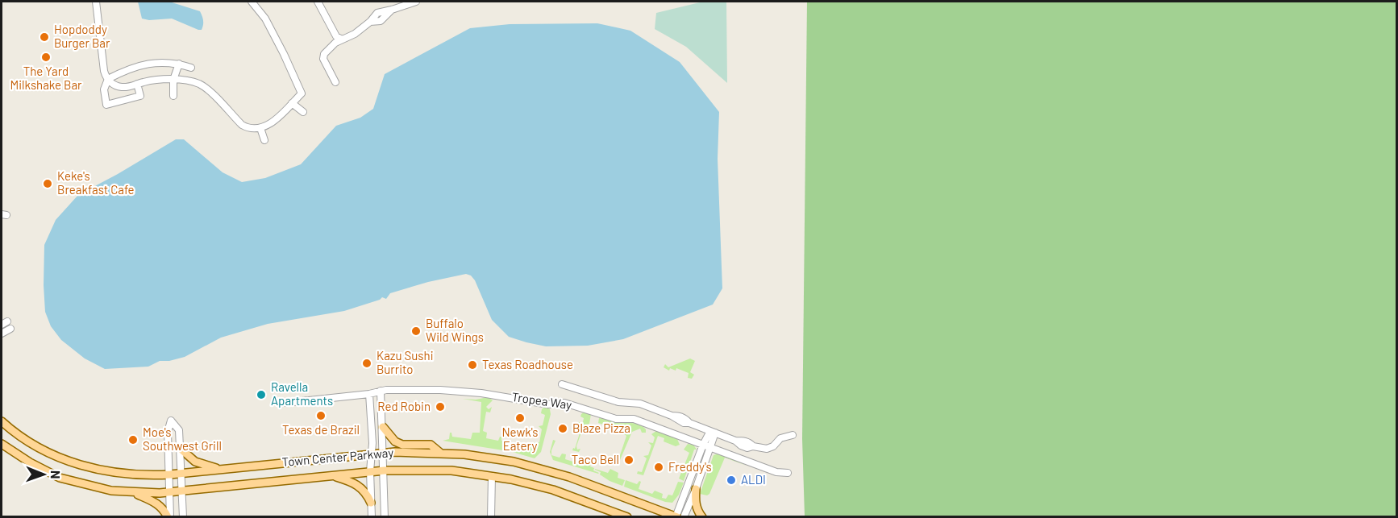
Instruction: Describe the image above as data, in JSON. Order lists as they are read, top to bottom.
{
  "streets": {
    "main road": ["Town Center Parkway"],
    "street": ["Tropea Way"]
  },
  "places": [
    "Hopdoddy Burger Bar",
    "The Yard Milkshake Bar",
    "Keke's Breakfast Cafe",
    "Buffalo Wild Wings",
    "Kazu Sushi Burrito",
    "Texas Roadhouse",
    "Ravella Apartments",
    "Red Robin",
    "Texas de Brazil",
    "Newk's Eatery",
    "Blaze Pizza",
    "Moe's Southwest Grill",
    "Taco Bell",
    "Freddy's",
    "ALDI"
  ],
  "north": "right"
}
